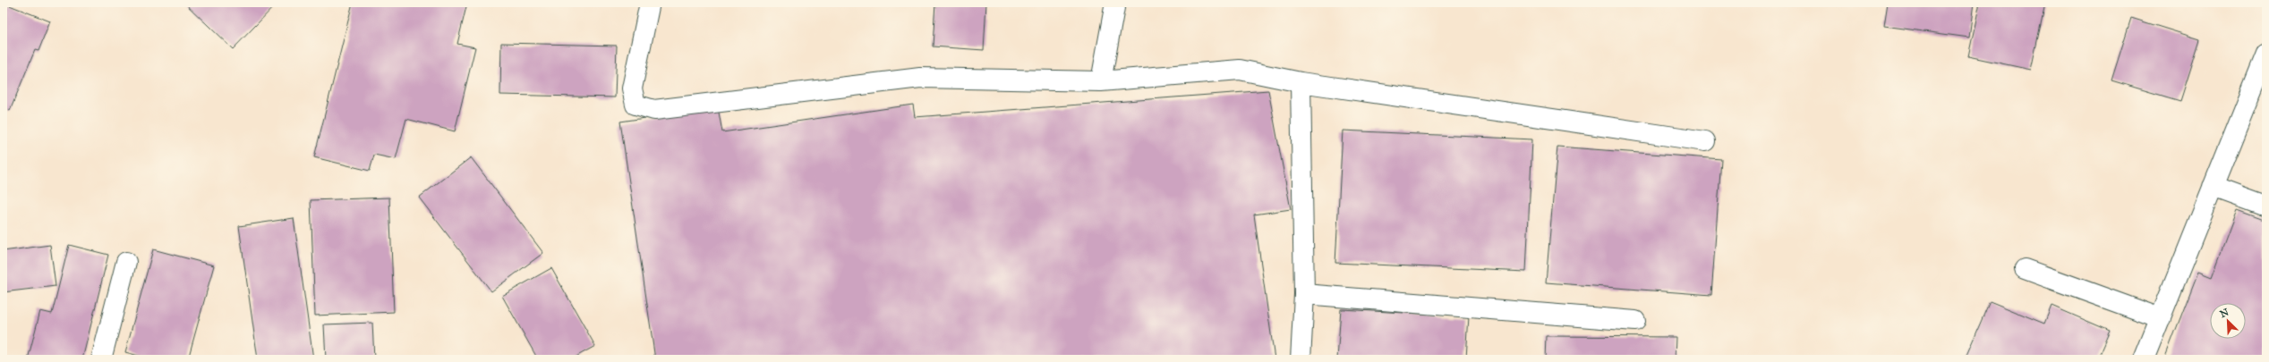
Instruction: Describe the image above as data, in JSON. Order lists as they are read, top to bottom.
{
  "north": "top left"
}
